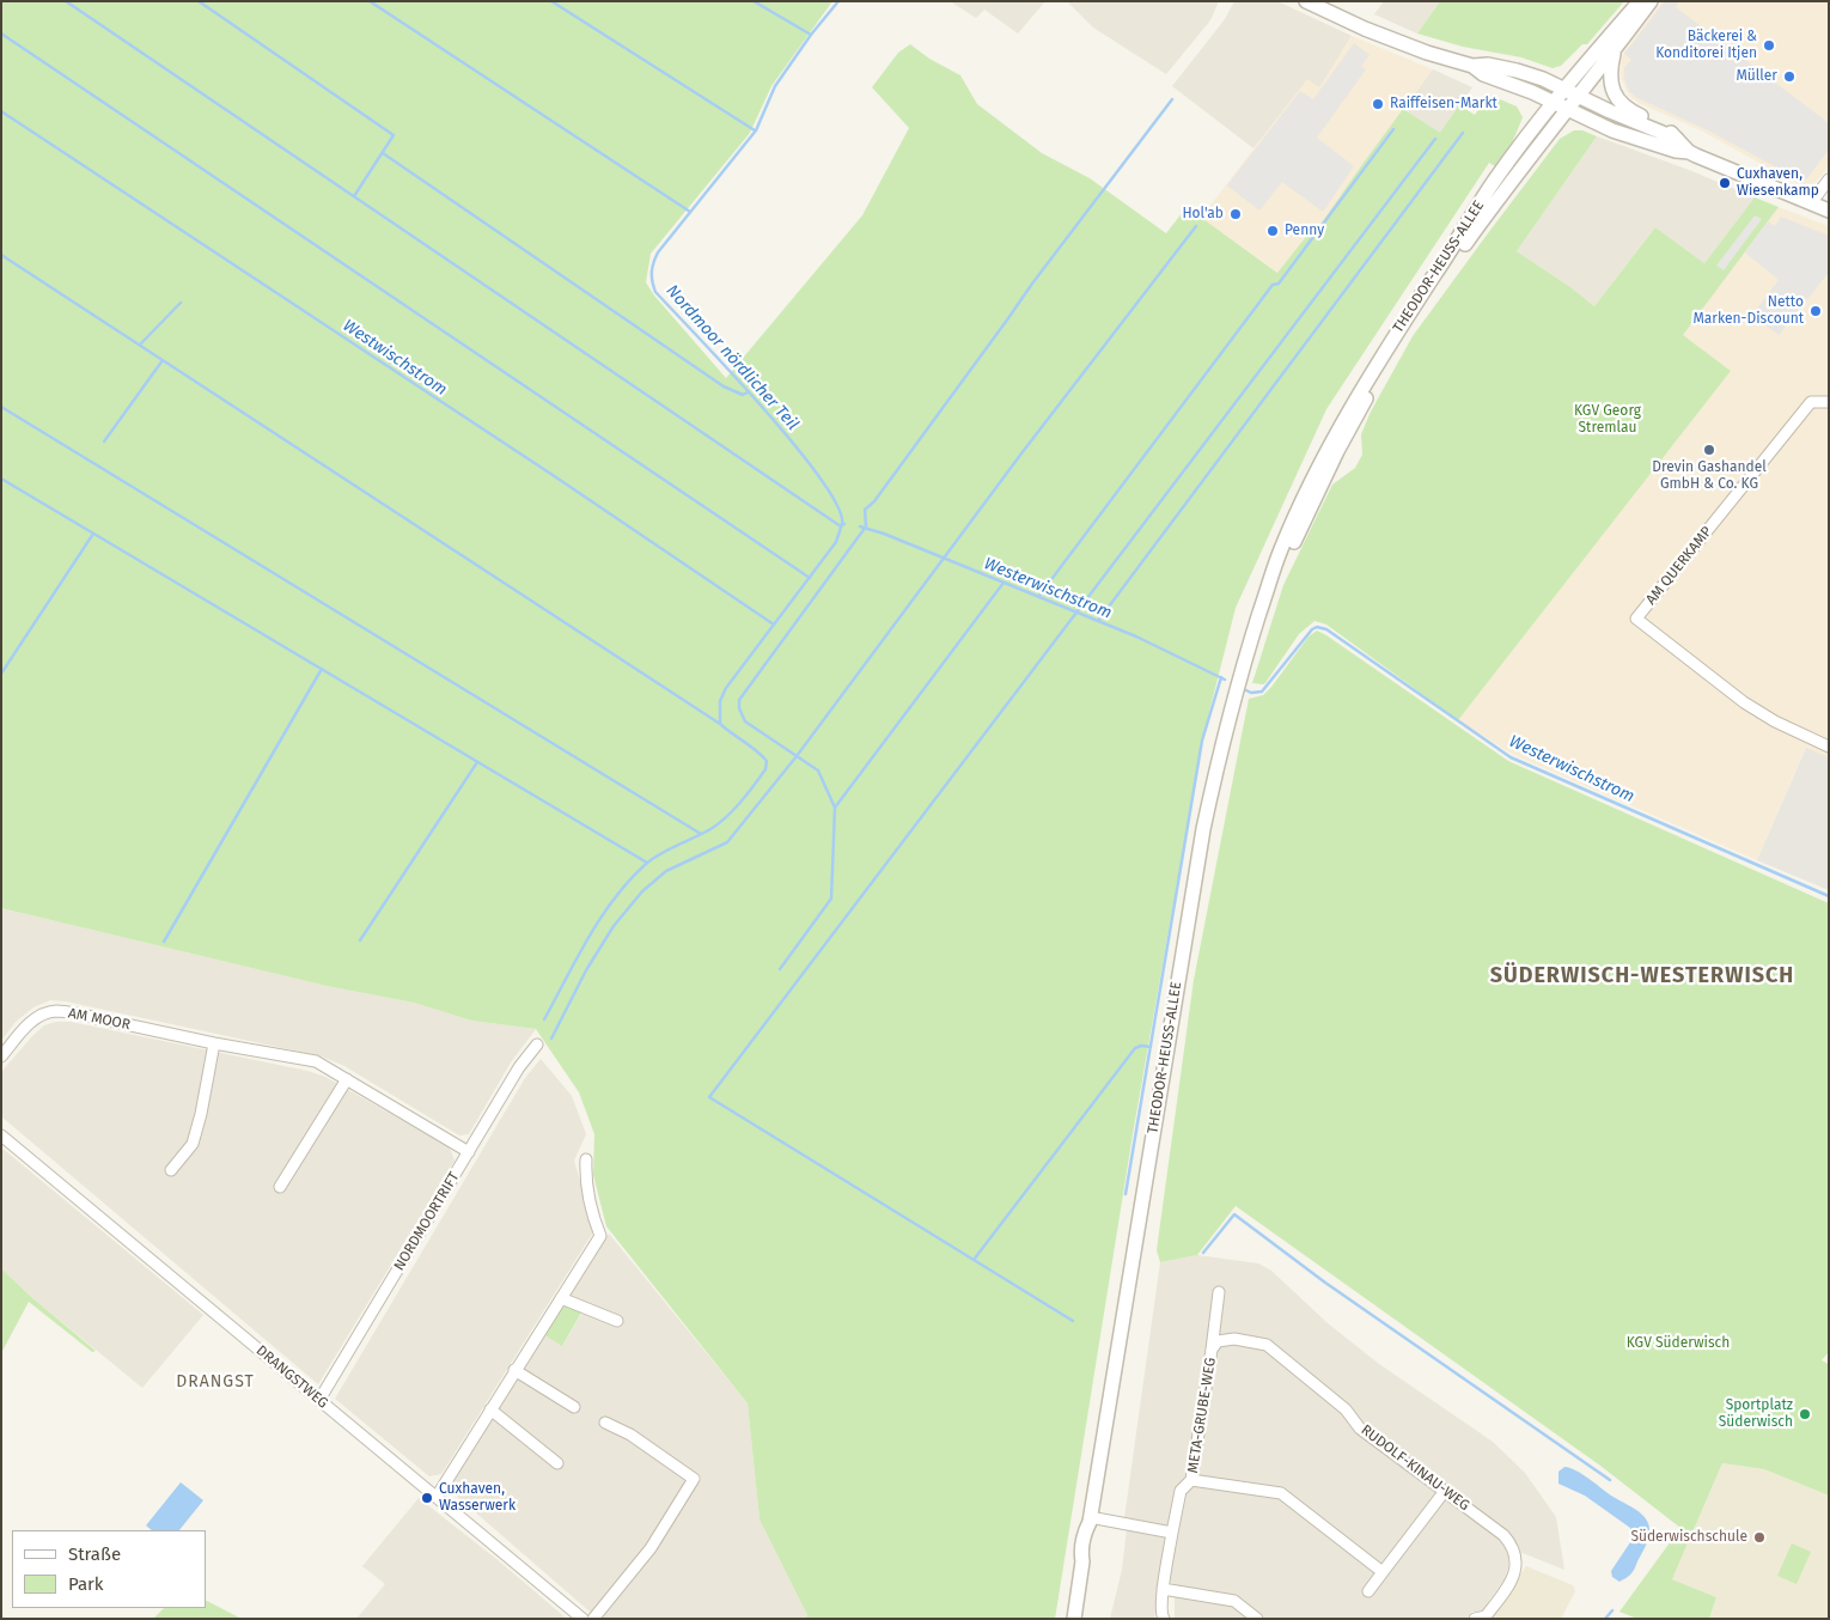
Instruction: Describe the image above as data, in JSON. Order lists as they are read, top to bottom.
{
  "streets": {
    "street": [
      "THEODOR-HEUSS-ALLEE",
      "AM QUERKAMP",
      "AM MOOR",
      "NORDMOORTRIFT",
      "DRANGSTWEG",
      "META-GRUBE-WEG",
      "RUDOLF-KINAU-WEG"
    ]
  },
  "crossings": [
    ["AM MOOR", "NORDMOORTRIFT"],
    ["NORDMOORTRIFT", "DRANGSTWEG"],
    ["META-GRUBE-WEG", "RUDOLF-KINAU-WEG"]
  ],
  "districts": ["SÜDERWISCH-WESTERWISCH", "DRANGST"],
  "water": ["Westwischstrom", "Nordmoor nördlicher Teil", "Westerwischstrom"],
  "parks": ["KGV Georg Stremlau", "KGV Süderwisch"],
  "places": [
    "Bäckerei & Konditorei Itjen",
    "Müller",
    "Raiffeisen-Markt",
    "Cuxhaven, Wiesenkamp",
    "Hol'ab",
    "Penny",
    "Netto Marken-Discount",
    "Drevin Gashandel GmbH & Co. KG",
    "Sportplatz Süderwisch",
    "Cuxhaven, Wasserwerk",
    "Süderwischschule"
  ],
  "legend": ["Straße", "Park"]
}
